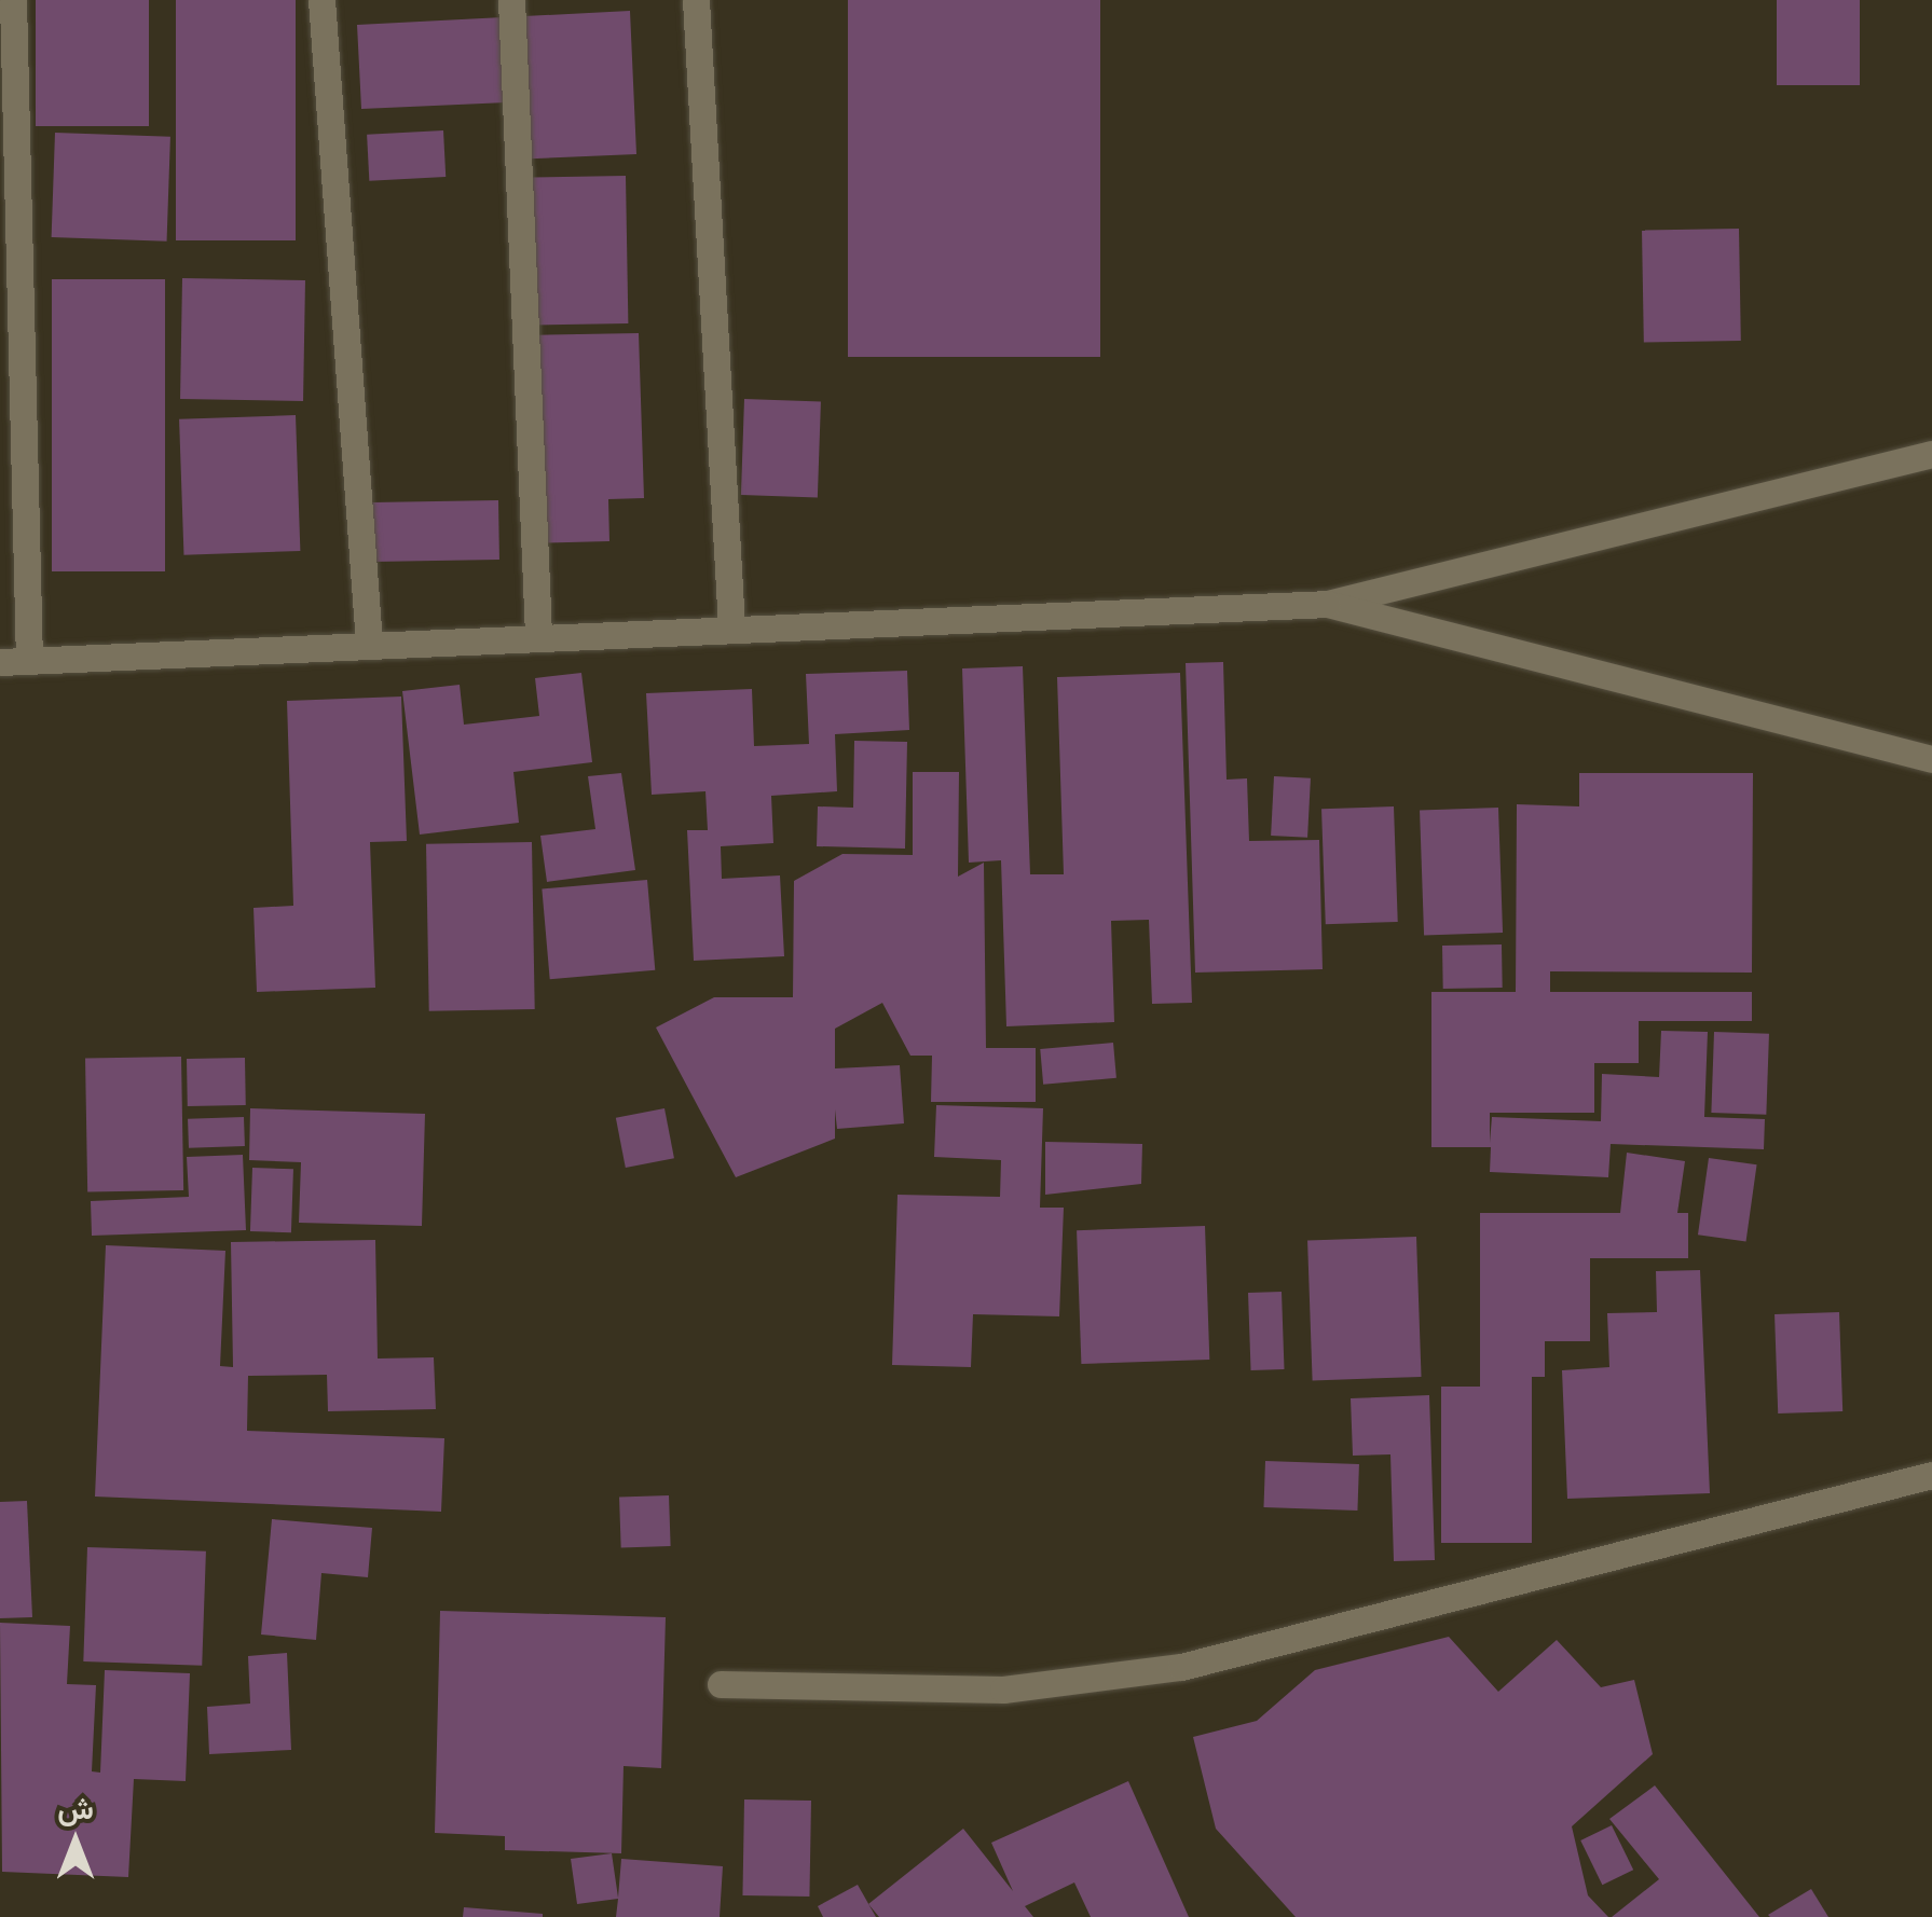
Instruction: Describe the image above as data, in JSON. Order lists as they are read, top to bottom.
{
  "north": "top"
}
